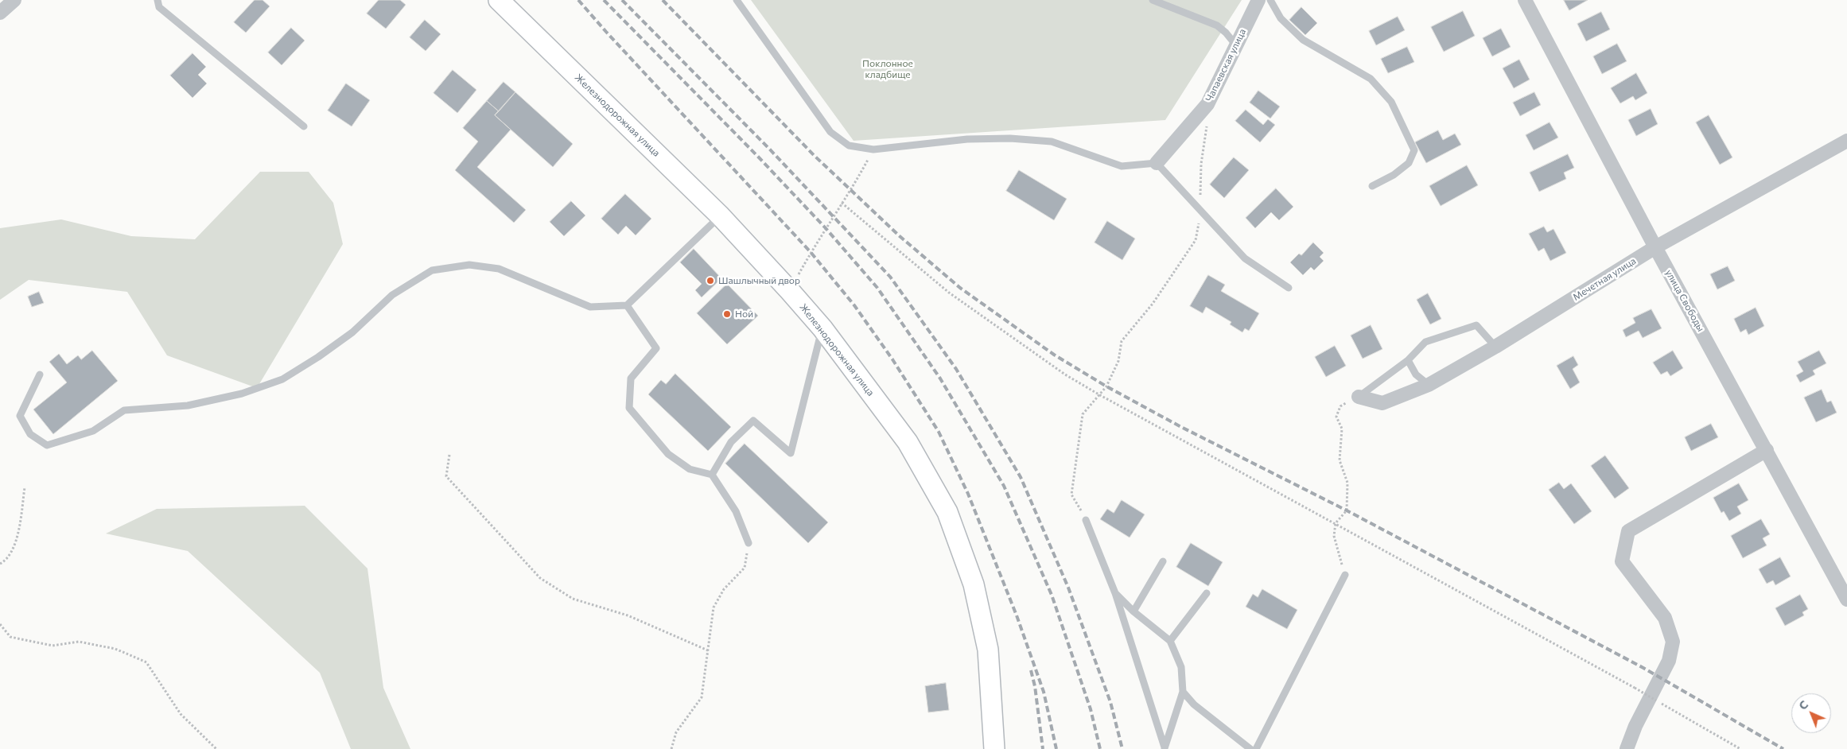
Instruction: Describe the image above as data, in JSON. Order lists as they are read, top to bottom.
{
  "streets": {
    "street": [
      "Чапаевская улица",
      "Железнодорожная улица",
      "Мечетная улица",
      "улица Свободы"
    ]
  },
  "crossings": [
    ["Мечетная улица", "улица Свободы"]
  ],
  "parks": ["Поклонное кладбище"],
  "places": ["Шашлычный двор", "Ной"],
  "north": "top left"
}
